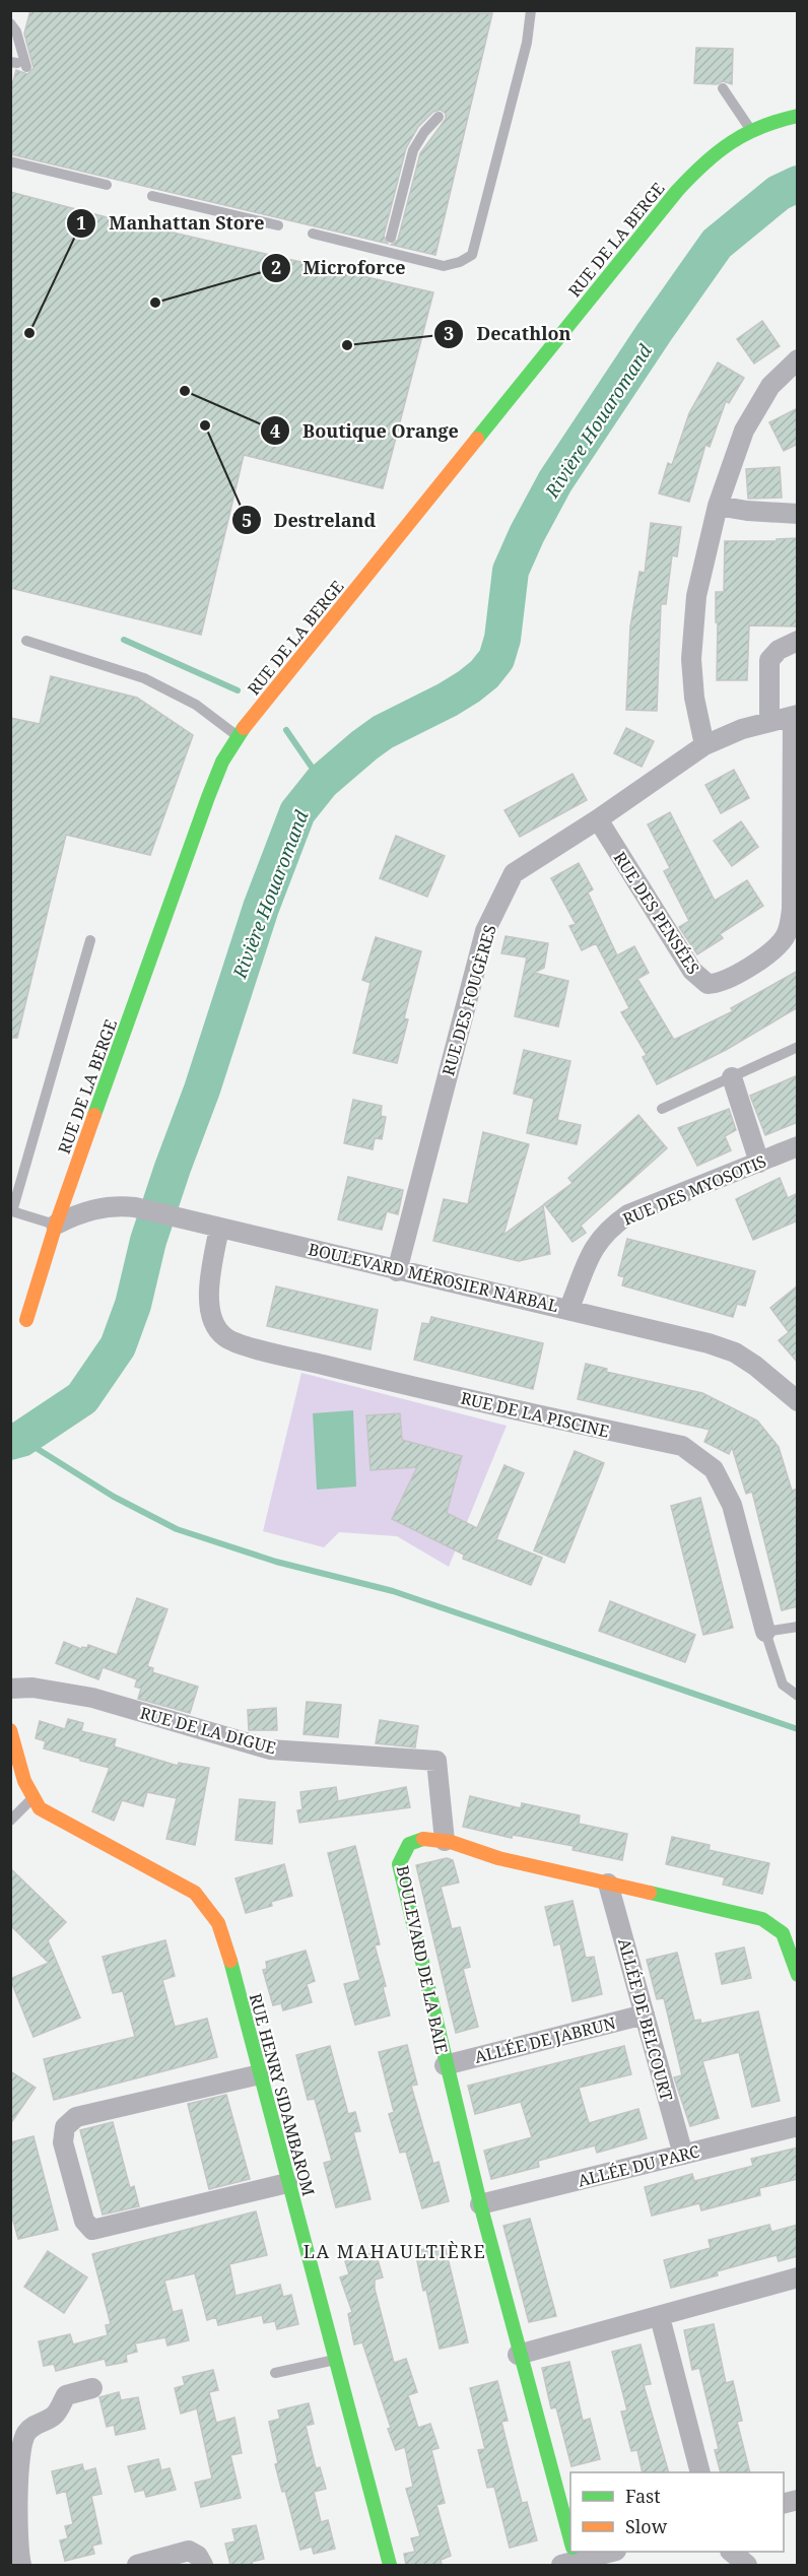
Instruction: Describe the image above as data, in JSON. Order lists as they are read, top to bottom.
{
  "streets": {
    "street": [
      "RUE DE LA BERGE",
      "RUE DES PENSÉES",
      "RUE DES FOUGÈRES",
      "RUE DES MYOSOTIS",
      "BOULEVARD MÉROSIER NARBAL",
      "RUE DE LA PISCINE",
      "RUE DE LA DIGUE",
      "BOULEVARD DE LA BAIE",
      "ALLÉE DE BELCOURT",
      "ALLÉE DE JABRUN",
      "RUE HENRY SIDAMBAROM",
      "ALLÉE DU PARC"
    ]
  },
  "crossings": [
    ["RUE DE LA BERGE", "BOULEVARD MÉROSIER NARBAL"],
    ["RUE DES PENSÉES", "RUE DES FOUGÈRES"],
    ["RUE DES FOUGÈRES", "BOULEVARD MÉROSIER NARBAL"],
    ["RUE DES MYOSOTIS", "BOULEVARD MÉROSIER NARBAL"],
    ["BOULEVARD MÉROSIER NARBAL", "RUE DE LA PISCINE"],
    ["RUE DE LA DIGUE", "BOULEVARD DE LA BAIE"],
    ["BOULEVARD DE LA BAIE", "ALLÉE DE BELCOURT"],
    ["BOULEVARD DE LA BAIE", "ALLÉE DE JABRUN"],
    ["BOULEVARD DE LA BAIE", "ALLÉE DU PARC"],
    ["ALLÉE DE BELCOURT", "ALLÉE DE JABRUN"],
    ["ALLÉE DE BELCOURT", "ALLÉE DU PARC"]
  ],
  "districts": ["LA MAHAULTIÈRE"],
  "water": ["Rivière Houaromand"],
  "places": [
    "Microforce",
    "Manhattan Store",
    "Decathlon",
    "Boutique Orange",
    "Destreland"
  ],
  "legend": ["Fast", "Slow"]
}
